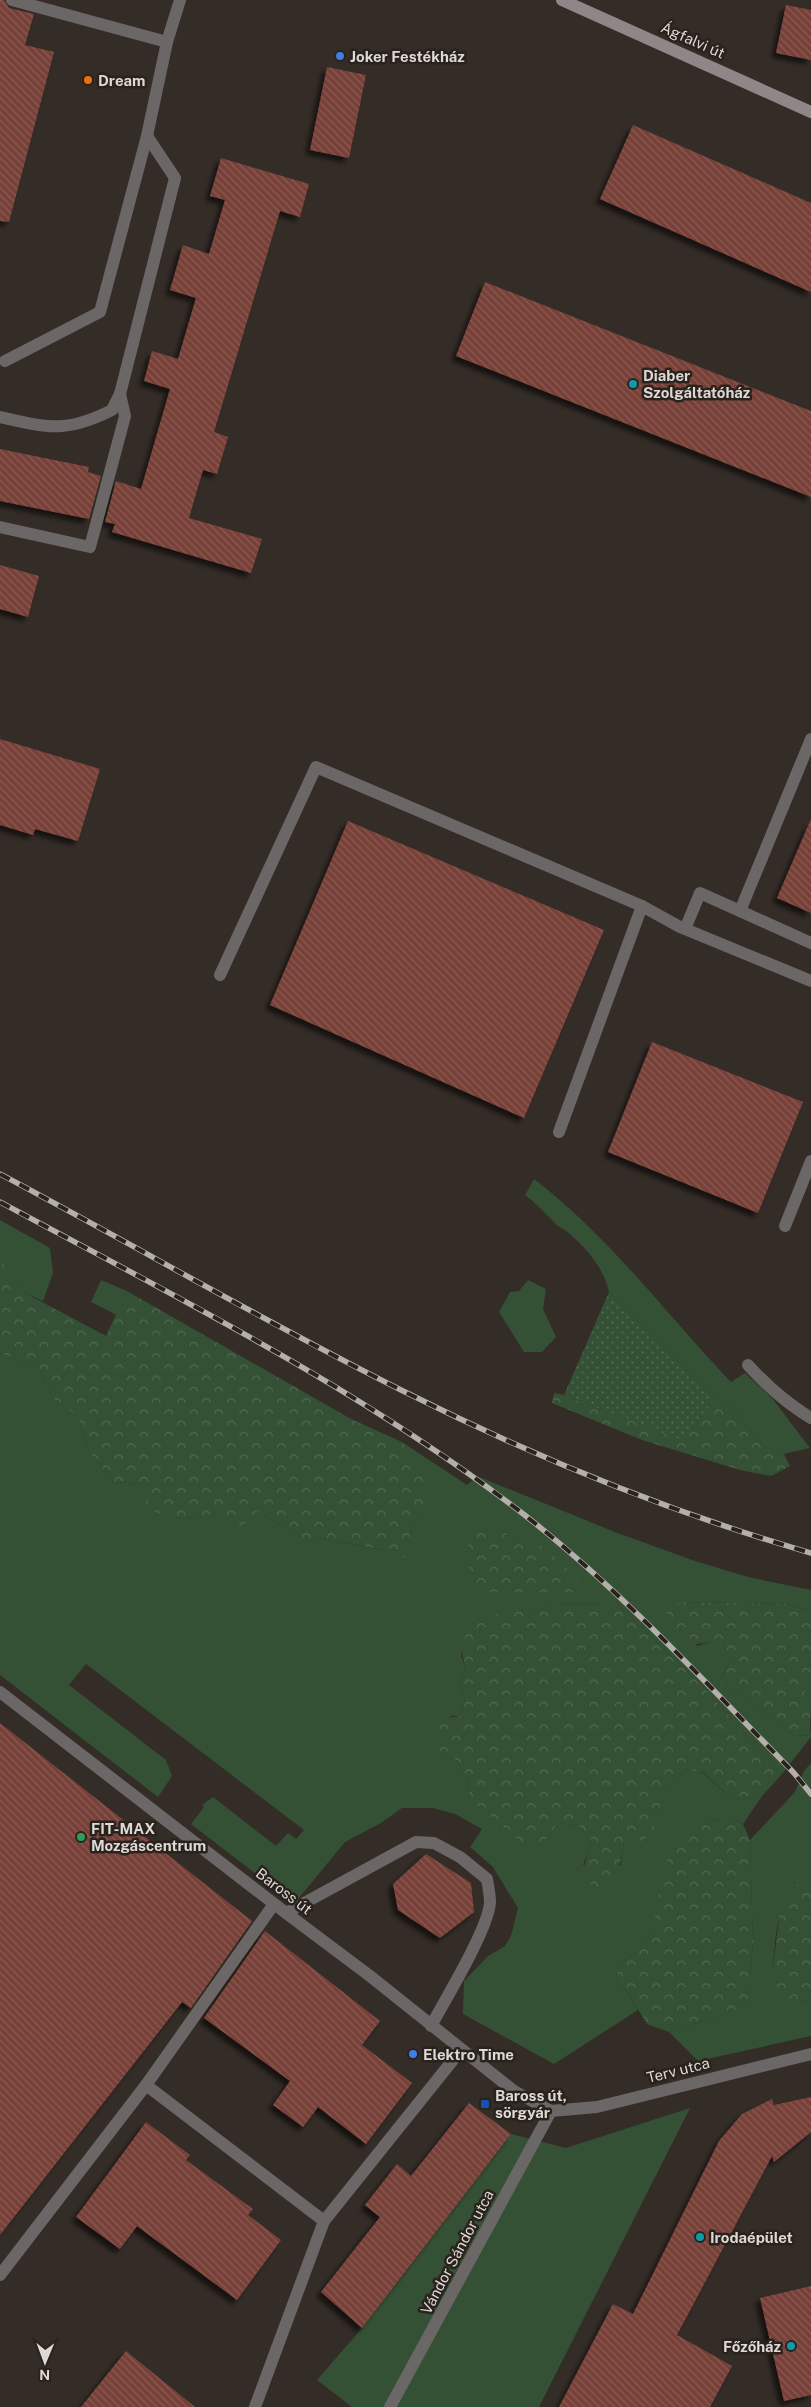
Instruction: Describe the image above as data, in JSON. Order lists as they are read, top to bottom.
{
  "streets": {
    "main road": ["Ágfalvi út"],
    "street": ["Baross út", "Terv utca", "Vándor Sándor utca"]
  },
  "crossings": [
    ["Baross út", "Terv utca"],
    ["Baross út", "Vándor Sándor utca"],
    ["Terv utca", "Vándor Sándor utca"]
  ],
  "places": {
    "other": [
      "Joker Festékház",
      "Dream",
      "Diaber Szolgáltatóház",
      "FIT-MAX Mozgáscentrum",
      "Elektro Time",
      "Irodaépület",
      "Főzőház"
    ],
    "transit": ["Baross út, sörgyár"]
  },
  "north": "bottom"
}
